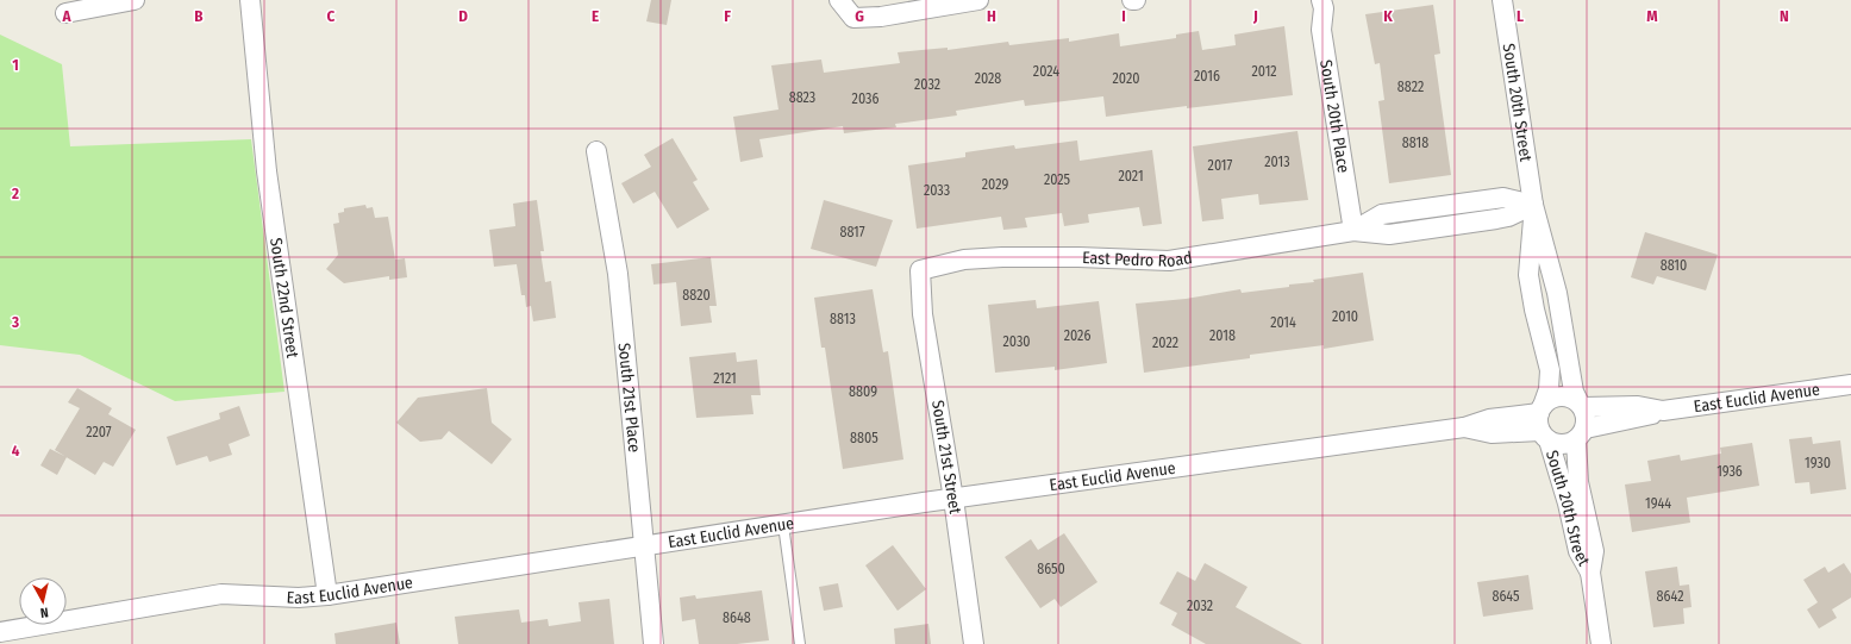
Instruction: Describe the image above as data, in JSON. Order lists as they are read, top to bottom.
{
  "streets": {
    "street": [
      "South 20th Street",
      "South 20th Place",
      "East Pedro Road",
      "South 22nd Street",
      "South 21st Place",
      "East Euclid Avenue",
      "South 21st Street"
    ]
  },
  "crossings": [
    ["South 20th Street", "East Pedro Road"],
    ["South 20th Street", "East Euclid Avenue"],
    ["South 20th Place", "East Pedro Road"],
    ["East Pedro Road", "South 21st Street"],
    ["South 22nd Street", "East Euclid Avenue"],
    ["South 21st Place", "East Euclid Avenue"],
    ["East Euclid Avenue", "South 21st Street"]
  ],
  "house_numbers": [
    "2024",
    "2012",
    "2016",
    "2028",
    "2020",
    "2032",
    "8822",
    "8823",
    "2036",
    "8818",
    "2013",
    "2017",
    "2021",
    "2025",
    "2029",
    "2033",
    "8817",
    "8810",
    "8820",
    "2010",
    "8813",
    "2014",
    "2026",
    "2018",
    "2030",
    "2022",
    "2121",
    "8809",
    "2207",
    "8805",
    "1930",
    "1936",
    "1944",
    "8650",
    "8645",
    "8642",
    "2032",
    "8648"
  ],
  "north": "bottom",
  "grid": {
    "columns": [
      "A",
      "B",
      "C",
      "D",
      "E",
      "F",
      "G",
      "H",
      "I",
      "J",
      "K",
      "L",
      "M",
      "N"
    ],
    "rows": [
      "1",
      "2",
      "3",
      "4"
    ]
  }
}
